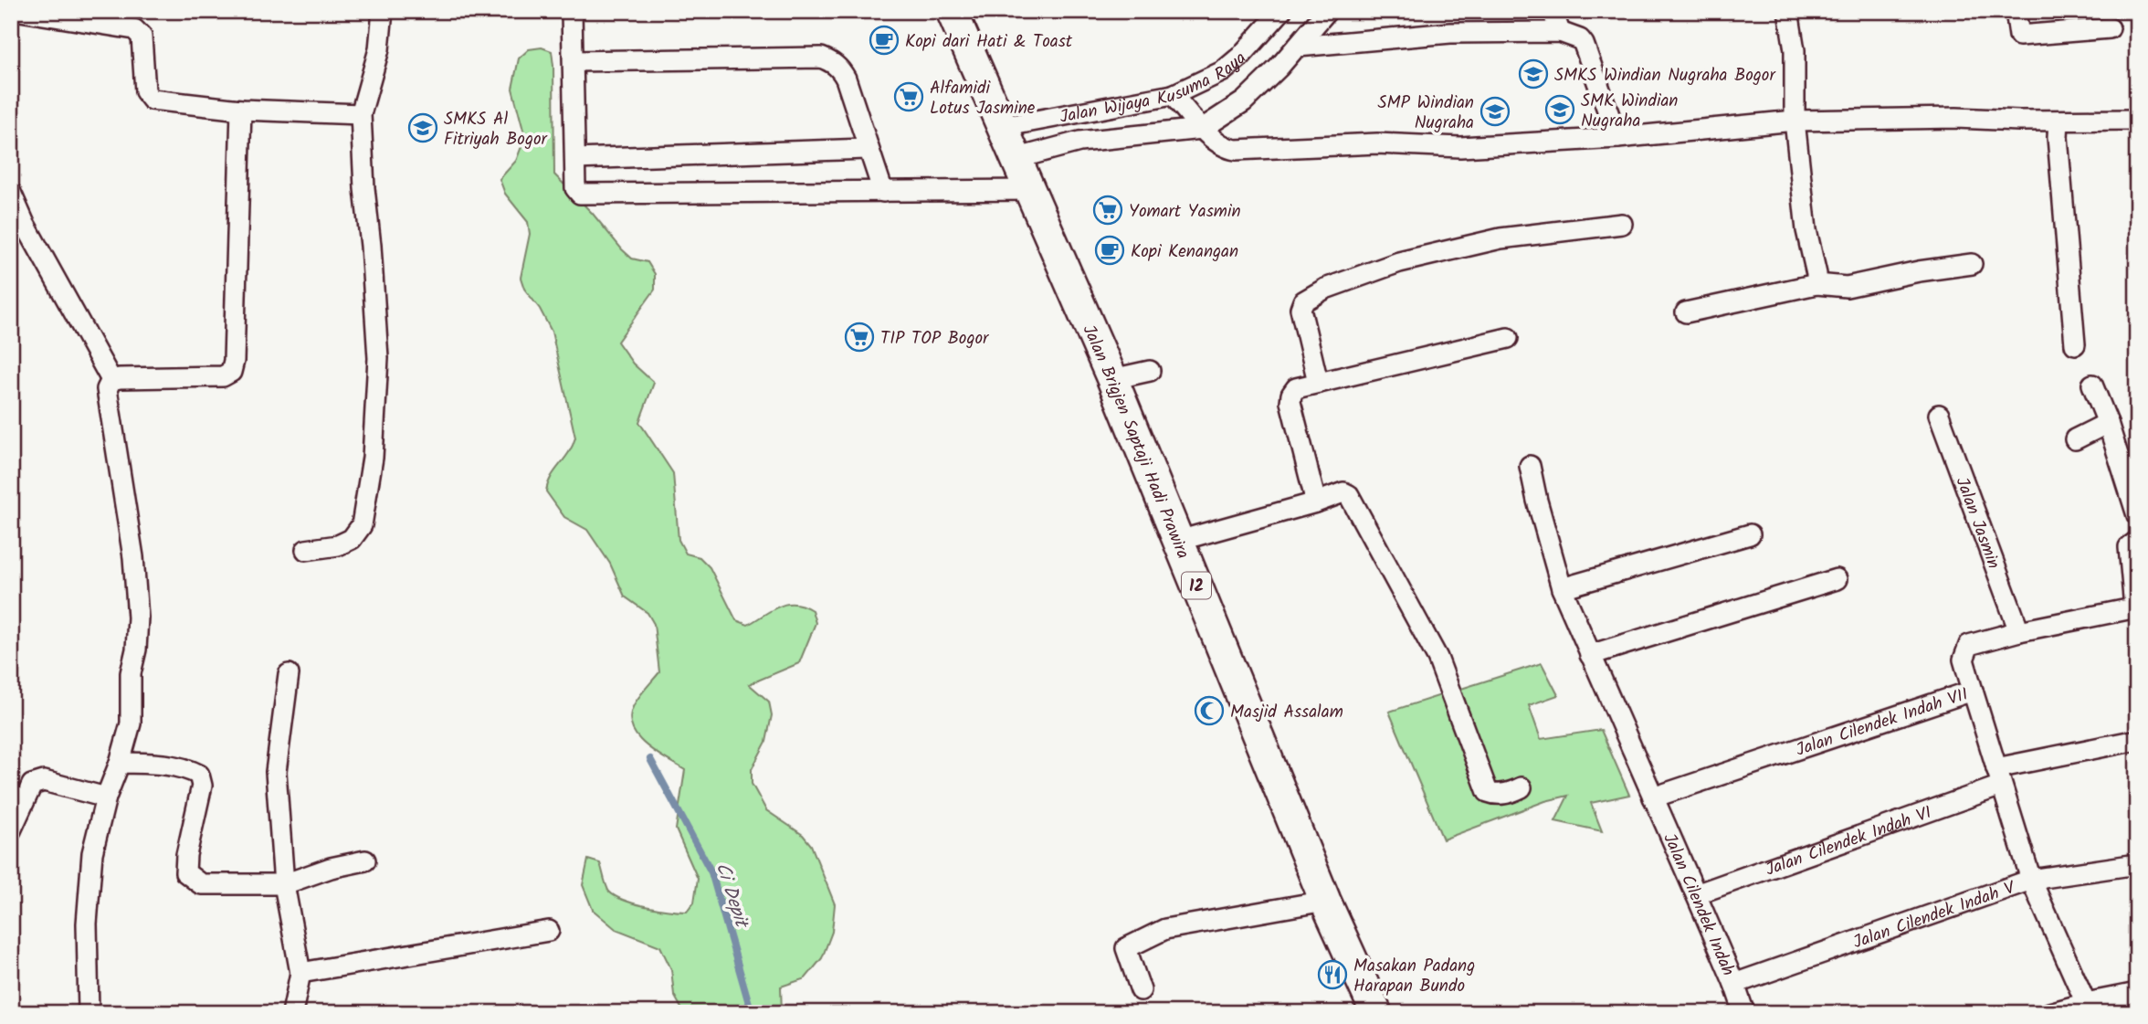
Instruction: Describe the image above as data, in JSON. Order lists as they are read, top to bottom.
{
  "streets": {
    "main road": ["Jalan Brigjen Saptaji Hadi Prawira", "12"],
    "street": [
      "Jalan Wijaya Kusuma Raya",
      "Jalan Jasmin",
      "Jalan Cilendek Indah VII",
      "Jalan Cilendek Indah VI",
      "Jalan Cilendek Indah",
      "Jalan Cilendek Indah V"
    ]
  },
  "crossings": [
    ["Jalan Wijaya Kusuma Raya", "Jalan Brigjen Saptaji Hadi Prawira"],
    ["Jalan Jasmin", "Jalan Cilendek Indah VII"],
    ["Jalan Cilendek Indah VII", "Jalan Cilendek Indah"],
    ["Jalan Cilendek Indah VI", "Jalan Cilendek Indah"],
    ["Jalan Cilendek Indah", "Jalan Cilendek Indah V"]
  ],
  "water": ["Ci Depit"],
  "places": {
    "cafe": ["Kopi dari Hati & Toast", "Kopi Kenangan"],
    "school or university": [
      "SMKS Windian Nugraha Bogor",
      "SMK Windian Nugraha",
      "SMP Windian Nugraha",
      "SMKS Al Fitriyah Bogor"
    ],
    "supermarket": ["Alfamidi Lotus Jasmine", "Yomart Yasmin", "TIP TOP Bogor"],
    "mosque": ["Masjid Assalam"],
    "restaurant": ["Masakan Padang Harapan Bundo"]
  }
}
